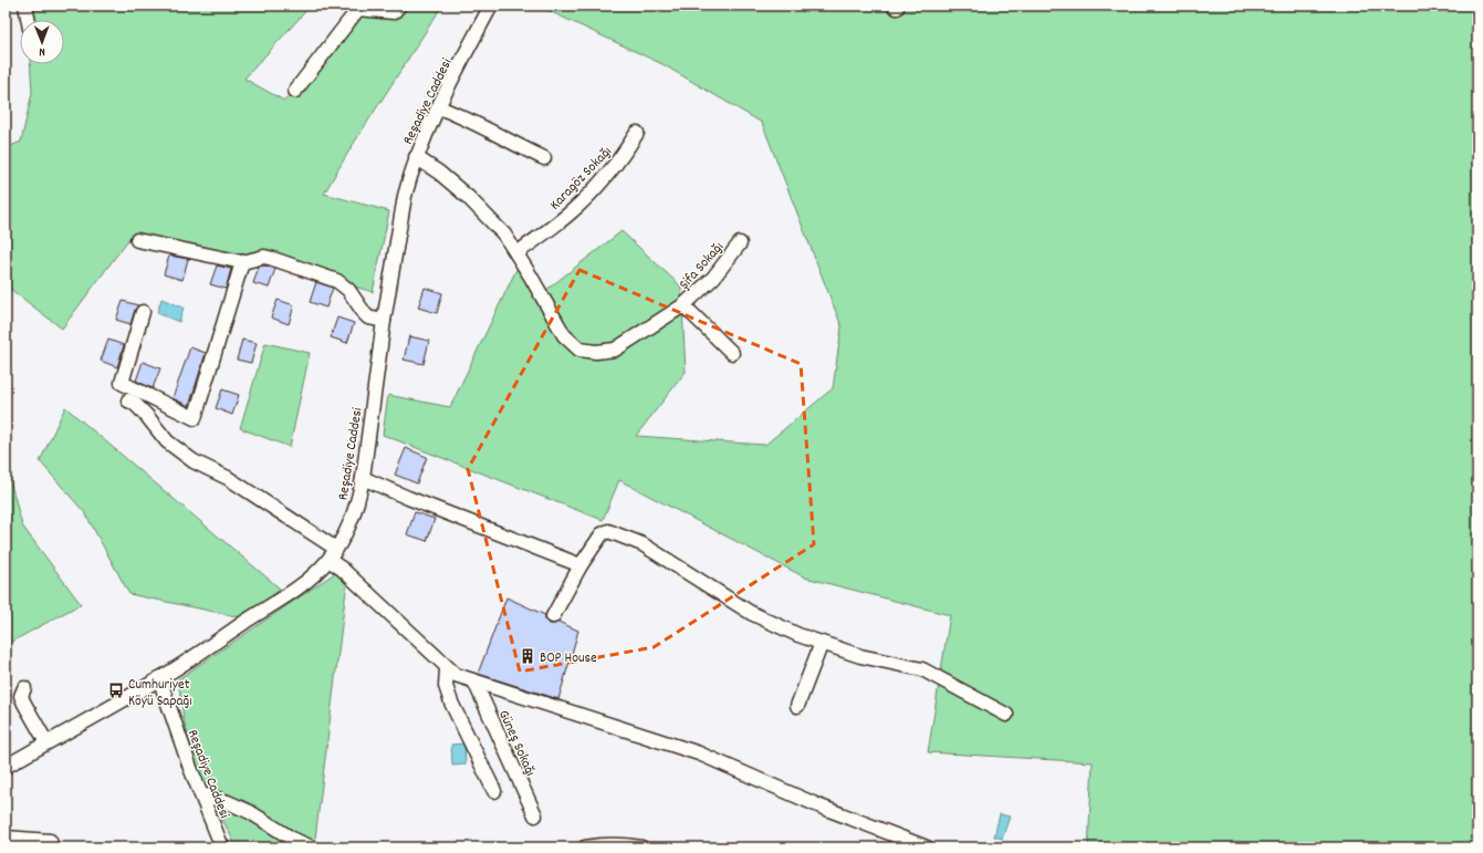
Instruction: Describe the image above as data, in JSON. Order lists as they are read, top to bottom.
{
  "streets": {
    "street": [
      "Reşadiye Caddesi",
      "Karagöz Sokağı",
      "Şifa Sokağı",
      "Güneş Sokağı"
    ]
  },
  "crossings": [
    ["Reşadiye Caddesi", "Şifa Sokağı"],
    ["Karagöz Sokağı", "Şifa Sokağı"]
  ],
  "places": {
    "building": ["BOP House"],
    "bus stop": ["Cumhuriyet Köyü Sapağı"]
  },
  "north": "bottom"
}
